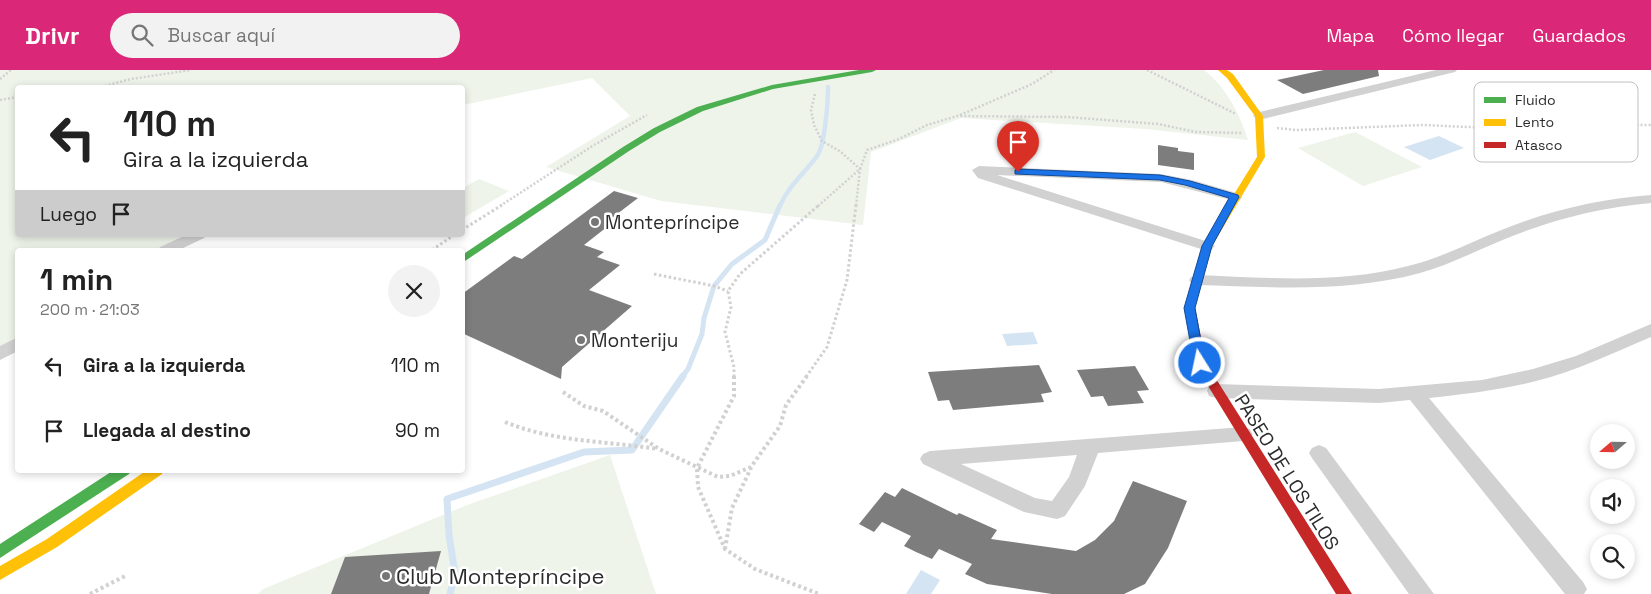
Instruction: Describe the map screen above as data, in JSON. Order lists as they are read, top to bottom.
{
  "streets": {
    "street": ["PASEO DE LOS TILOS"]
  },
  "places": ["Montepríncipe", "Monteriju", "Club Montepríncipe"],
  "legend": ["Fluido", "Lento", "Atasco"],
  "north": "left",
  "page": {
    "header": "Drivr",
    "search": "Buscar aquí",
    "nav": ["Mapa", "Cómo llegar", "Guardados"],
    "turn": ["110 m", "Gira a la izquierda"],
    "then": "Luego",
    "heading": ["1 min", "200 m · 21:03"],
    "list": [
      {
        "name": "Gira a la izquierda",
        "value": "110 m"
      },
      {
        "name": "Llegada al destino",
        "value": "90 m"
      }
    ]
  }
}
